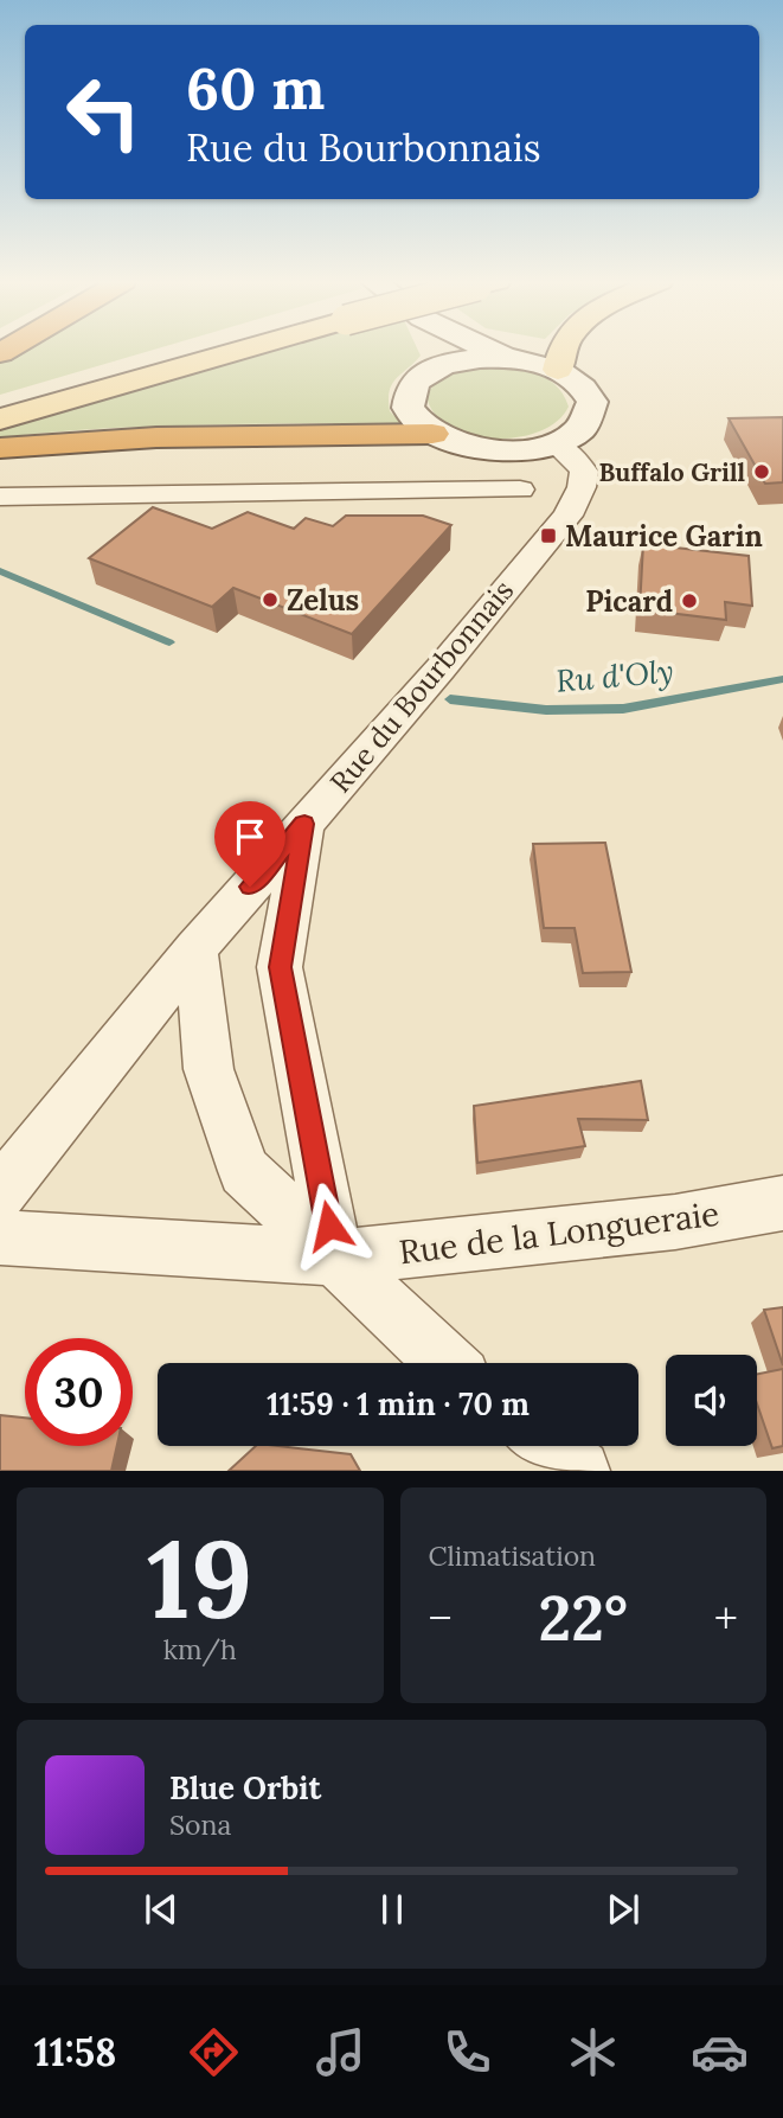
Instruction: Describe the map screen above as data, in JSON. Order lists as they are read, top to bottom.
{
  "streets": {
    "street": ["Rue du Bourbonnais", "Rue de la Longueraie"]
  },
  "water": ["Ru d'Oly"],
  "places": {
    "other": ["Buffalo Grill", "Zelus", "Picard"],
    "transit": ["Maurice Garin"]
  },
  "page": {
    "turn": ["60 m", "Rue du Bourbonnais"],
    "limit": "30",
    "trip": "11:59 · 1 min · 70 m",
    "tile": [
      ["19", "km/h"],
      "Climatisation"
    ],
    "heat": ["−", "22°", "+"],
    "song": ["Blue Orbit", "Sona"],
    "tabs": "11:58"
  }
}
